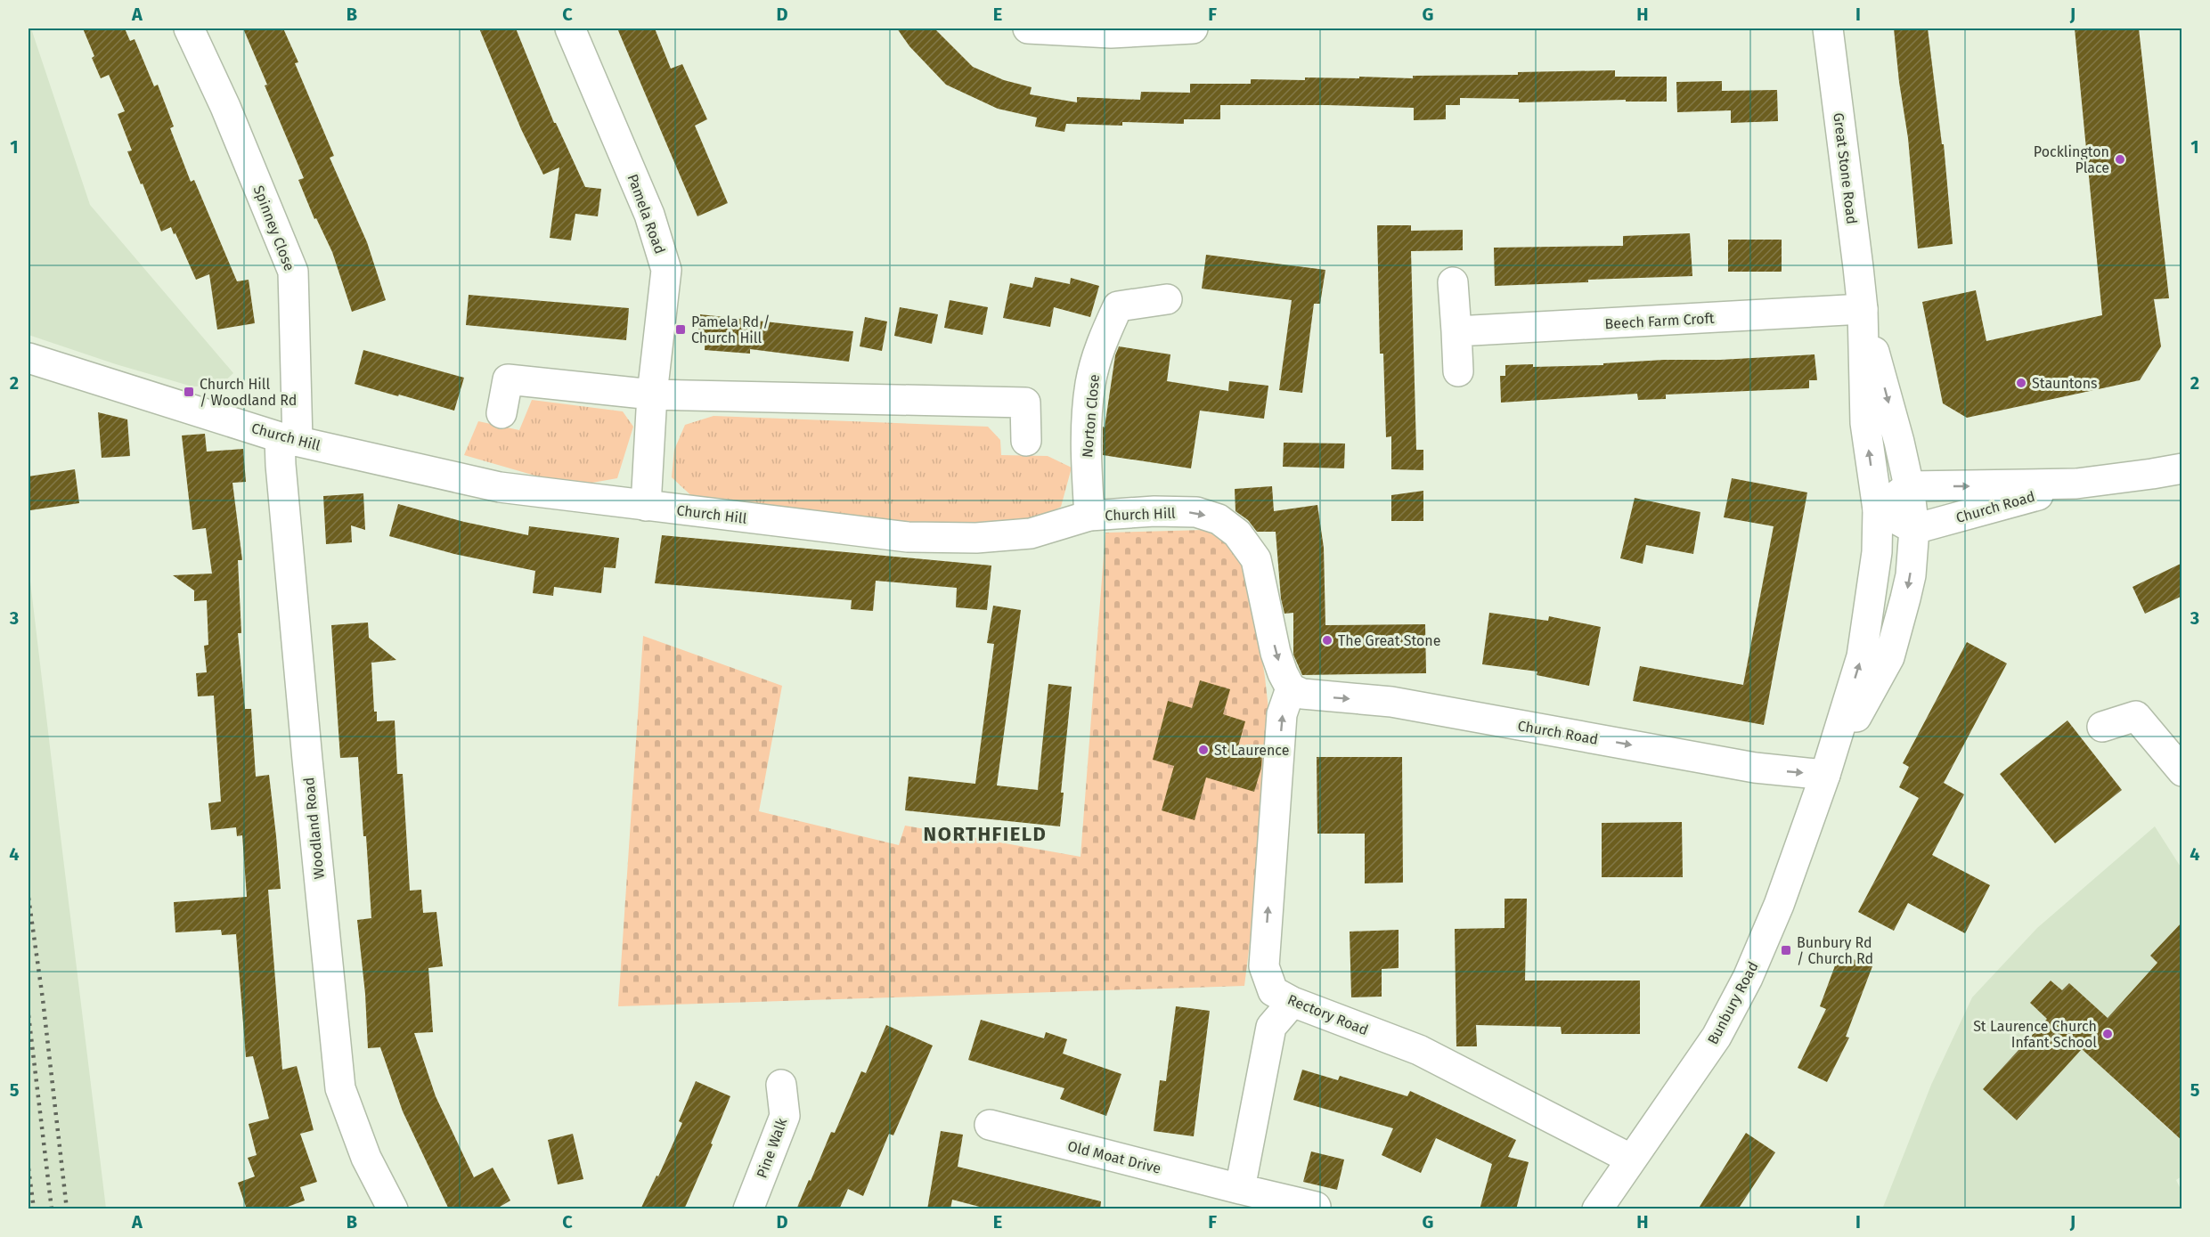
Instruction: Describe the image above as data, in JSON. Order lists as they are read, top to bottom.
{
  "streets": {
    "street": [
      "Great Stone Road",
      "Pamela Road",
      "Spinney Close",
      "Beech Farm Croft",
      "Norton Close",
      "Church Hill",
      "Church Road",
      "Woodland Road",
      "Bunbury Road",
      "Rectory Road",
      "Pine Walk",
      "Old Moat Drive"
    ]
  },
  "crossings": [
    ["Great Stone Road", "Beech Farm Croft"],
    ["Great Stone Road", "Church Road"],
    ["Pamela Road", "Church Hill"],
    ["Spinney Close", "Church Hill"],
    ["Spinney Close", "Woodland Road"],
    ["Norton Close", "Church Hill"],
    ["Church Hill", "Church Road"],
    ["Church Hill", "Woodland Road"],
    ["Church Hill", "Rectory Road"],
    ["Church Road", "Bunbury Road"],
    ["Church Road", "Rectory Road"],
    ["Bunbury Road", "Rectory Road"]
  ],
  "one_way": ["Church Road", "Rectory Road"],
  "districts": ["NORTHFIELD"],
  "places": {
    "other": [
      "Pocklington Place",
      "Stauntons",
      "The Great Stone",
      "St Laurence",
      "St Laurence Church Infant School"
    ],
    "transit": ["Pamela Rd / Church Hill", "Church Hill / Woodland Rd", "Bunbury Rd / Church Rd"]
  },
  "grid": {
    "columns": [
      "A",
      "B",
      "C",
      "D",
      "E",
      "F",
      "G",
      "H",
      "I",
      "J"
    ],
    "rows": [
      "1",
      "2",
      "3",
      "4",
      "5"
    ]
  }
}
